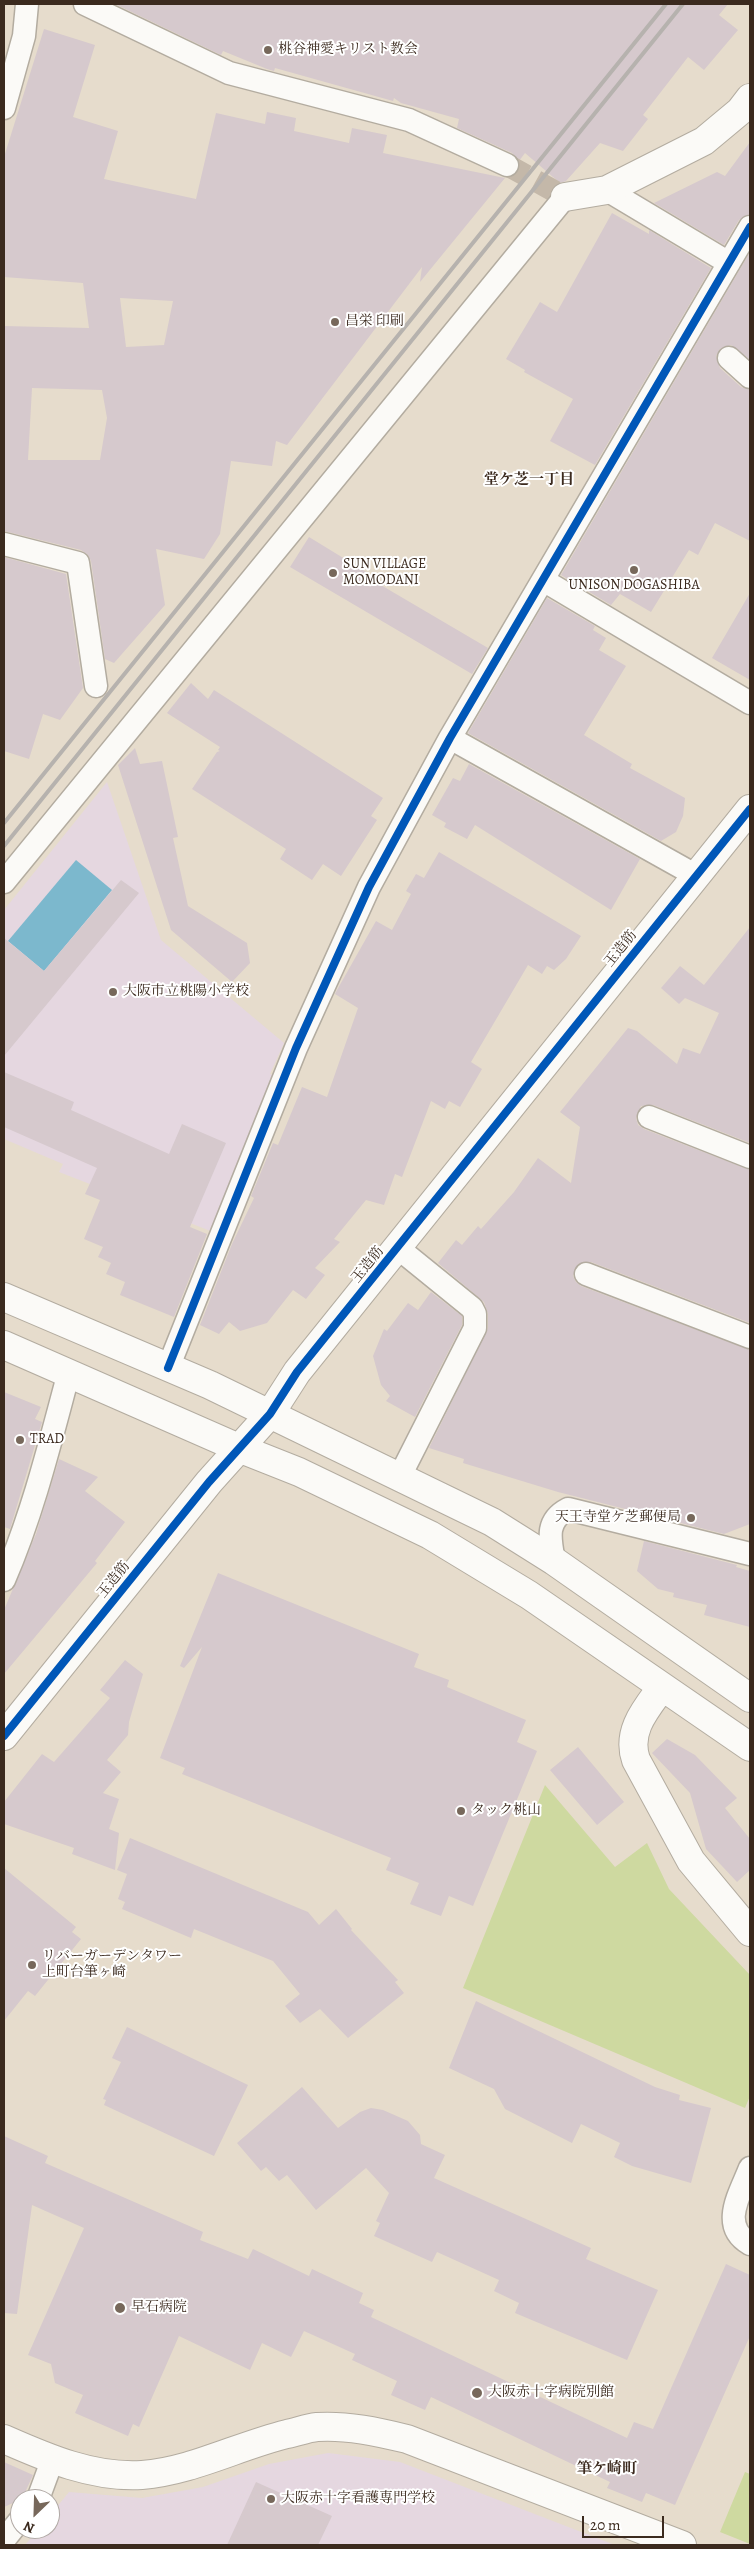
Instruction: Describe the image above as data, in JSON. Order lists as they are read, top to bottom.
{
  "streets": {
    "street": ["玉造筋"]
  },
  "districts": ["堂ケ芝一丁目", "筆ケ崎町"],
  "places": [
    "桃谷神愛キリスト教会",
    "昌栄 印刷",
    "UNISON DOGASHIBA",
    "SUN VILLAGE MOMODANI",
    "大阪市立桃陽小学校",
    "TRAD",
    "天王寺堂ケ芝郵便局",
    "タック桃山",
    "リバーガーデンタワー 上町台筆ヶ崎",
    "早石病院",
    "大阪赤十字病院別館",
    "大阪赤十字看護専門学校"
  ],
  "scale_bar": "20 m",
  "north": "bottom left"
}
